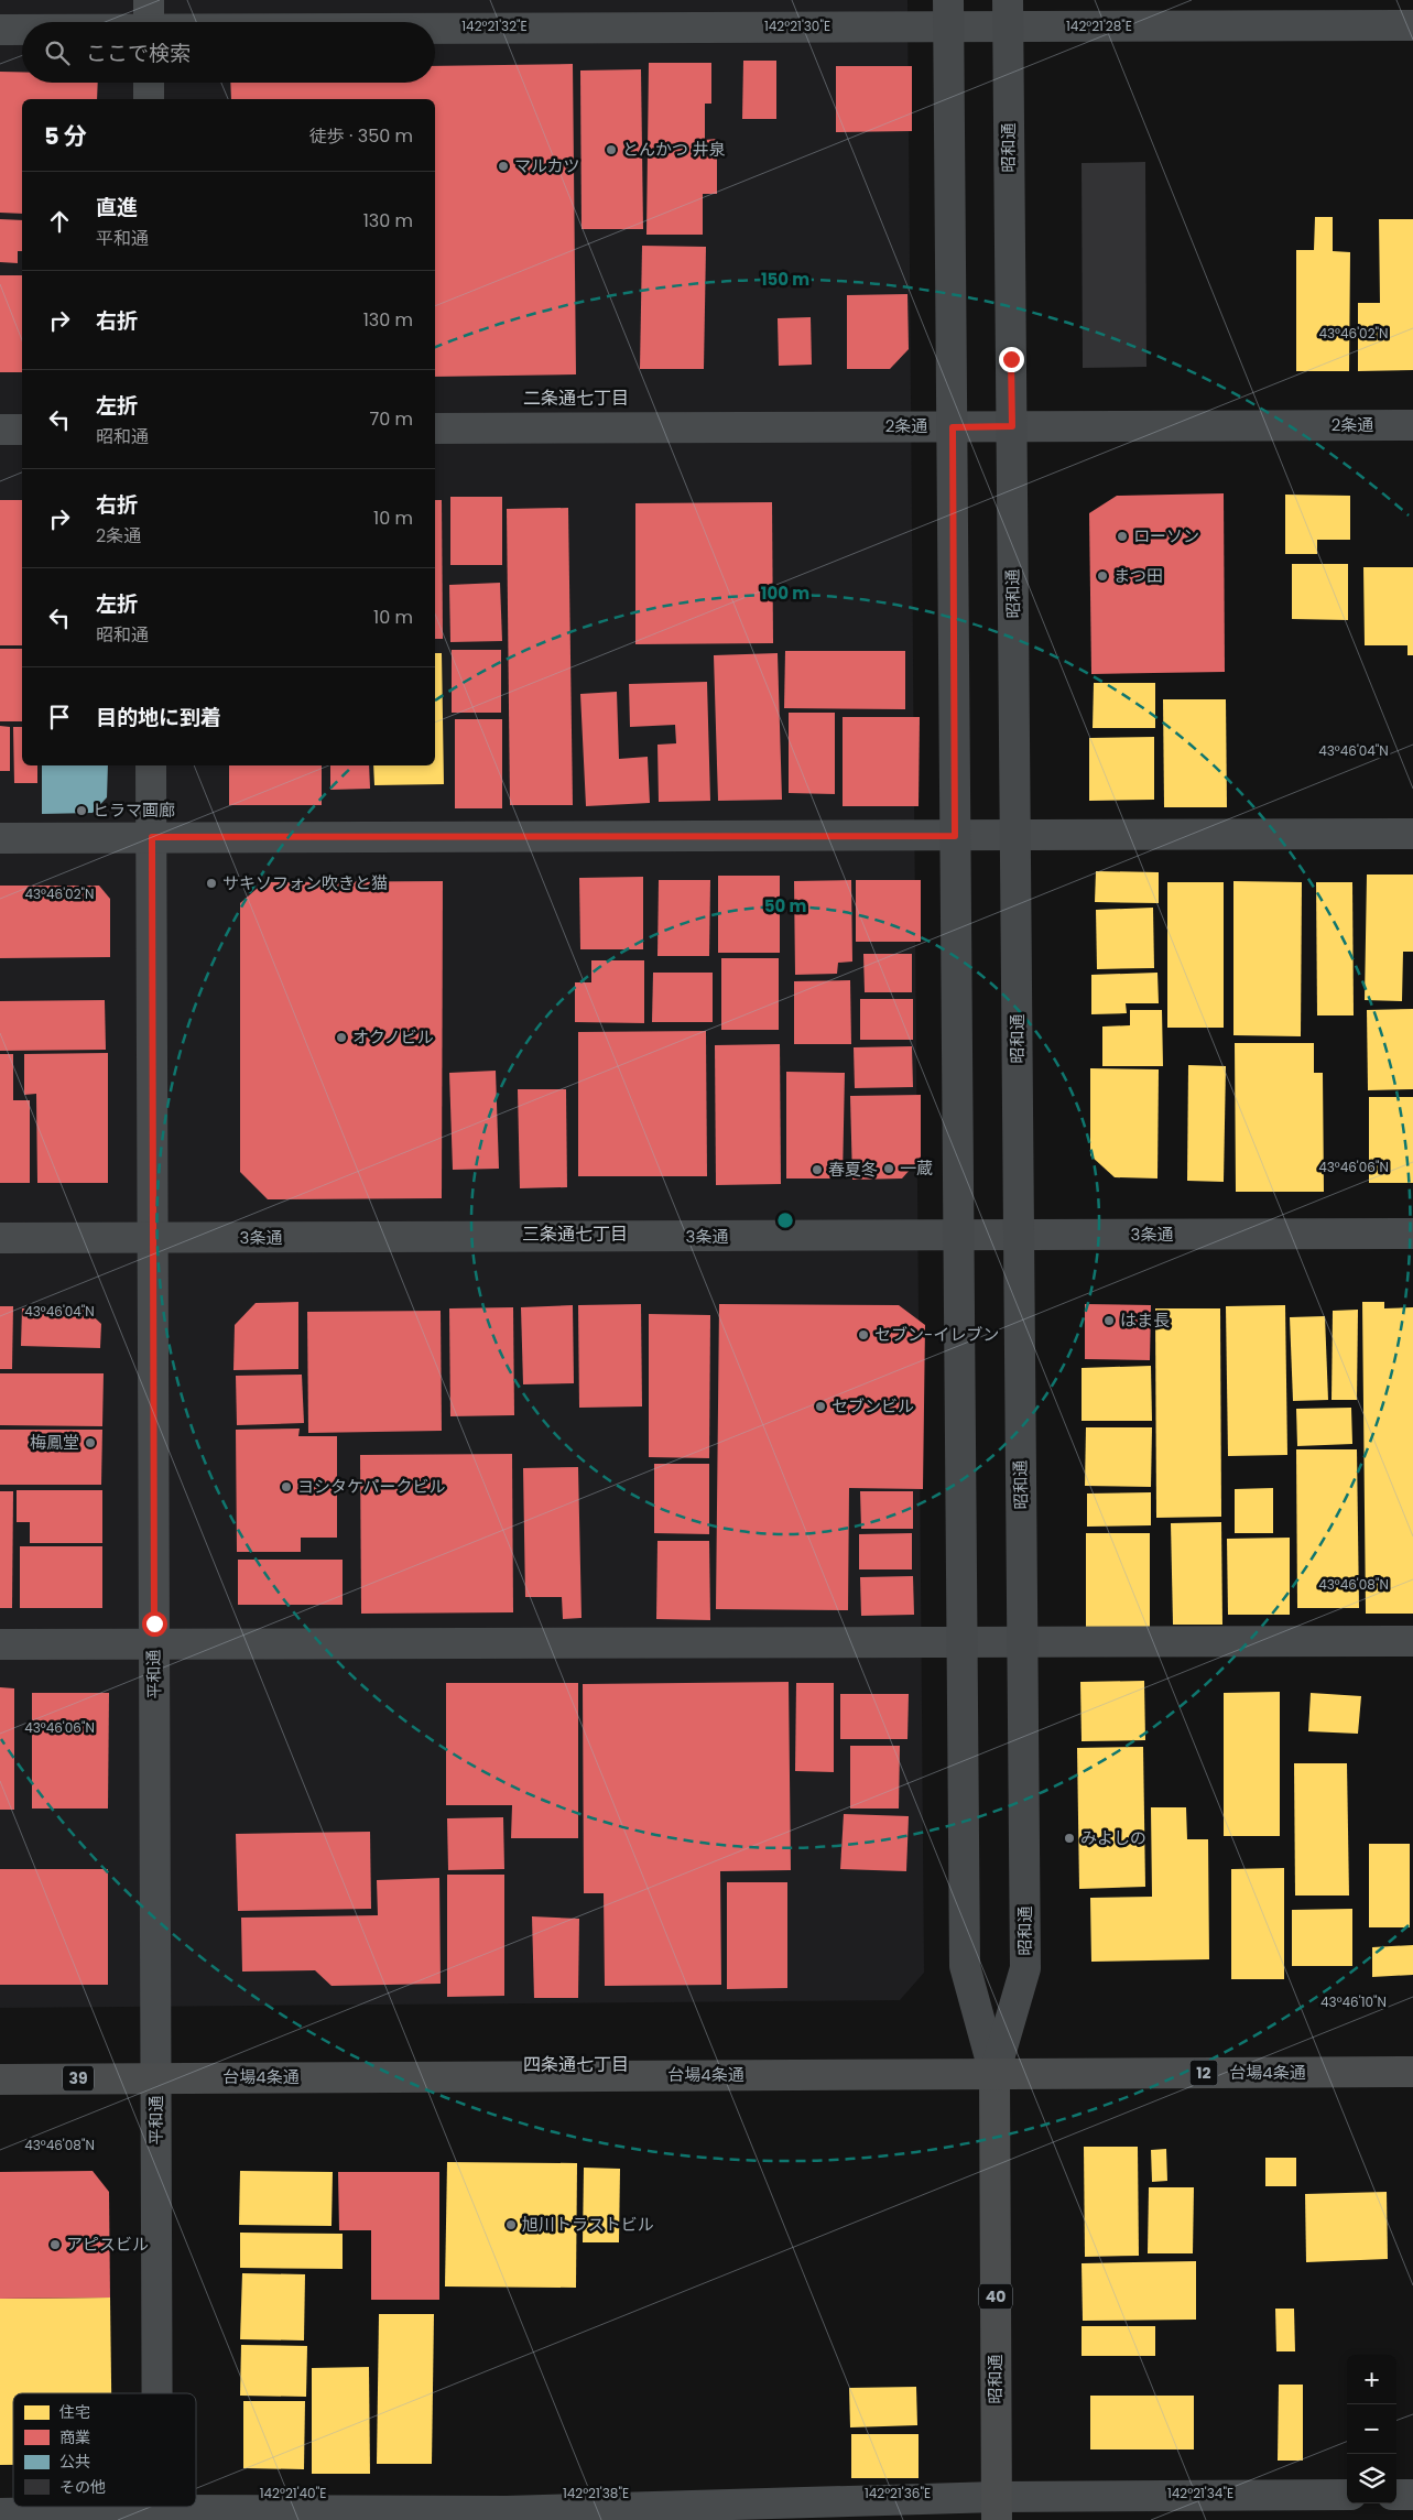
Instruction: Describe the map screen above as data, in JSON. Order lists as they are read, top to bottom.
{
  "streets": {
    "highway": [
      "昭和通",
      "12",
      "台場4条通",
      "39",
      "40"
    ],
    "street": ["2条通", "3条通", "平和通"]
  },
  "crossings": [
    ["昭和通", "2条通"],
    ["昭和通", "3条通"],
    ["昭和通", "台場4条通"],
    ["3条通", "平和通"],
    ["平和通", "台場4条通"]
  ],
  "districts": ["二条通七丁目", "三条通七丁目", "四条通七丁目"],
  "places": [
    "とんかつ 井泉",
    "マルカツ",
    "ローソン",
    "まつ田",
    "ヒラマ画廊",
    "サキソフォン吹きと猫",
    "オクノビル",
    "一蔵",
    "春夏冬",
    "はま長",
    "セブン-イレブン",
    "セブンビル",
    "梅鳳堂",
    "ヨシタケパークビル",
    "みよしの",
    "旭川トラストビル",
    "アピスビル"
  ],
  "legend": [
    "住宅",
    "商業",
    "公共",
    "その他"
  ],
  "page": {
    "search": "ここで検索",
    "heading": ["5 分", "徒歩 · 350 m"],
    "list": [
      ["直進", "平和通", "130 m"],
      ["右折", "130 m"],
      ["左折", "昭和通", "70 m"],
      ["右折", "2条通", "10 m"],
      ["左折", "昭和通", "10 m"],
      "目的地に到着"
    ],
    "map_buttons": ["+", "−"]
  },
  "coordinates": [
    "142°21'32\"E",
    "142°21'30\"E",
    "142°21'28\"E",
    "43°46'02\"N",
    "43°46'04\"N",
    "43°46'06\"N",
    "43°46'08\"N",
    "43°46'10\"N",
    "142°21'40\"E",
    "142°21'38\"E",
    "142°21'36\"E",
    "142°21'34\"E"
  ],
  "rings": ["150 m", "100 m", "50 m"]
}
